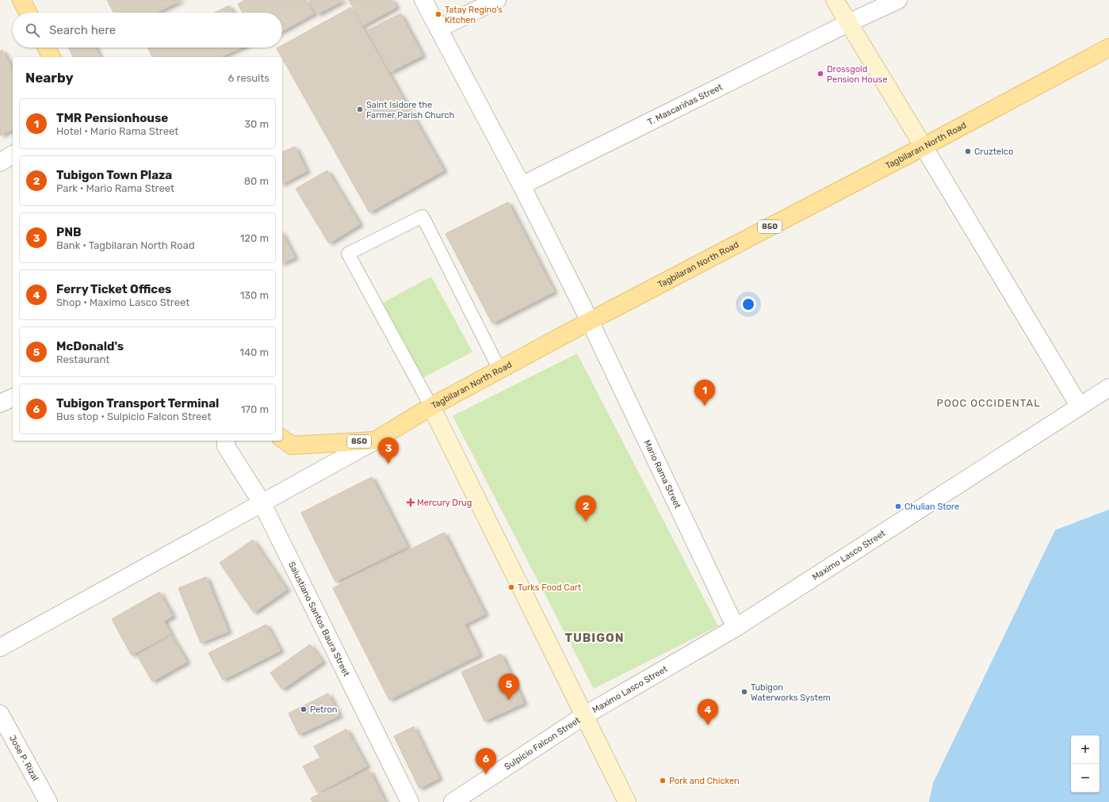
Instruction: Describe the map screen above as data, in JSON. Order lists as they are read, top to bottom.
{
  "streets": {
    "main road": ["Tagbilaran North Road", "850"],
    "street": [
      "T. Mascariñas Street",
      "Mario Rama Street",
      "Maximo Lasco Street",
      "Salustiano Santos Baura Street",
      "Sulpicio Falcon Street",
      "Jose P. Rizal"
    ]
  },
  "crossings": [
    ["Tagbilaran North Road", "Mario Rama Street"],
    ["Mario Rama Street", "Maximo Lasco Street"],
    ["Maximo Lasco Street", "Sulpicio Falcon Street"]
  ],
  "districts": ["POOC OCCIDENTAL", "TUBIGON"],
  "places": {
    "other": [
      "Tatay Regino’s Kitchen",
      "Drossgold Pension House",
      "Saint Isidore the Farmer Parish Church",
      "Cruztelco",
      "Chulian Store",
      "Turks Food Cart",
      "Tubigon Waterworks System",
      "Petron",
      "Pork and Chicken"
    ],
    "health": ["Mercury Drug"]
  },
  "page": {
    "search": "Search here",
    "heading": ["Nearby", "6 results"],
    "list": [
      {
        "mark": "1",
        "name": "TMR Pensionhouse",
        "note": "Hotel · Mario Rama Street",
        "value": "30 m"
      },
      {
        "mark": "2",
        "name": "Tubigon Town Plaza",
        "note": "Park · Mario Rama Street",
        "value": "80 m"
      },
      {
        "mark": "3",
        "name": "PNB",
        "note": "Bank · Tagbilaran North Road",
        "value": "120 m"
      },
      {
        "mark": "4",
        "name": "Ferry Ticket Offices",
        "note": "Shop · Maximo Lasco Street",
        "value": "130 m"
      },
      {
        "mark": "5",
        "name": "McDonald's",
        "note": "Restaurant",
        "value": "140 m"
      },
      {
        "mark": "6",
        "name": "Tubigon Transport Terminal",
        "note": "Bus stop · Sulpicio Falcon Street",
        "value": "170 m"
      }
    ],
    "pins": [
      "1",
      "3",
      "2",
      "5",
      "4",
      "6"
    ],
    "map_buttons": ["+", "−"]
  }
}
